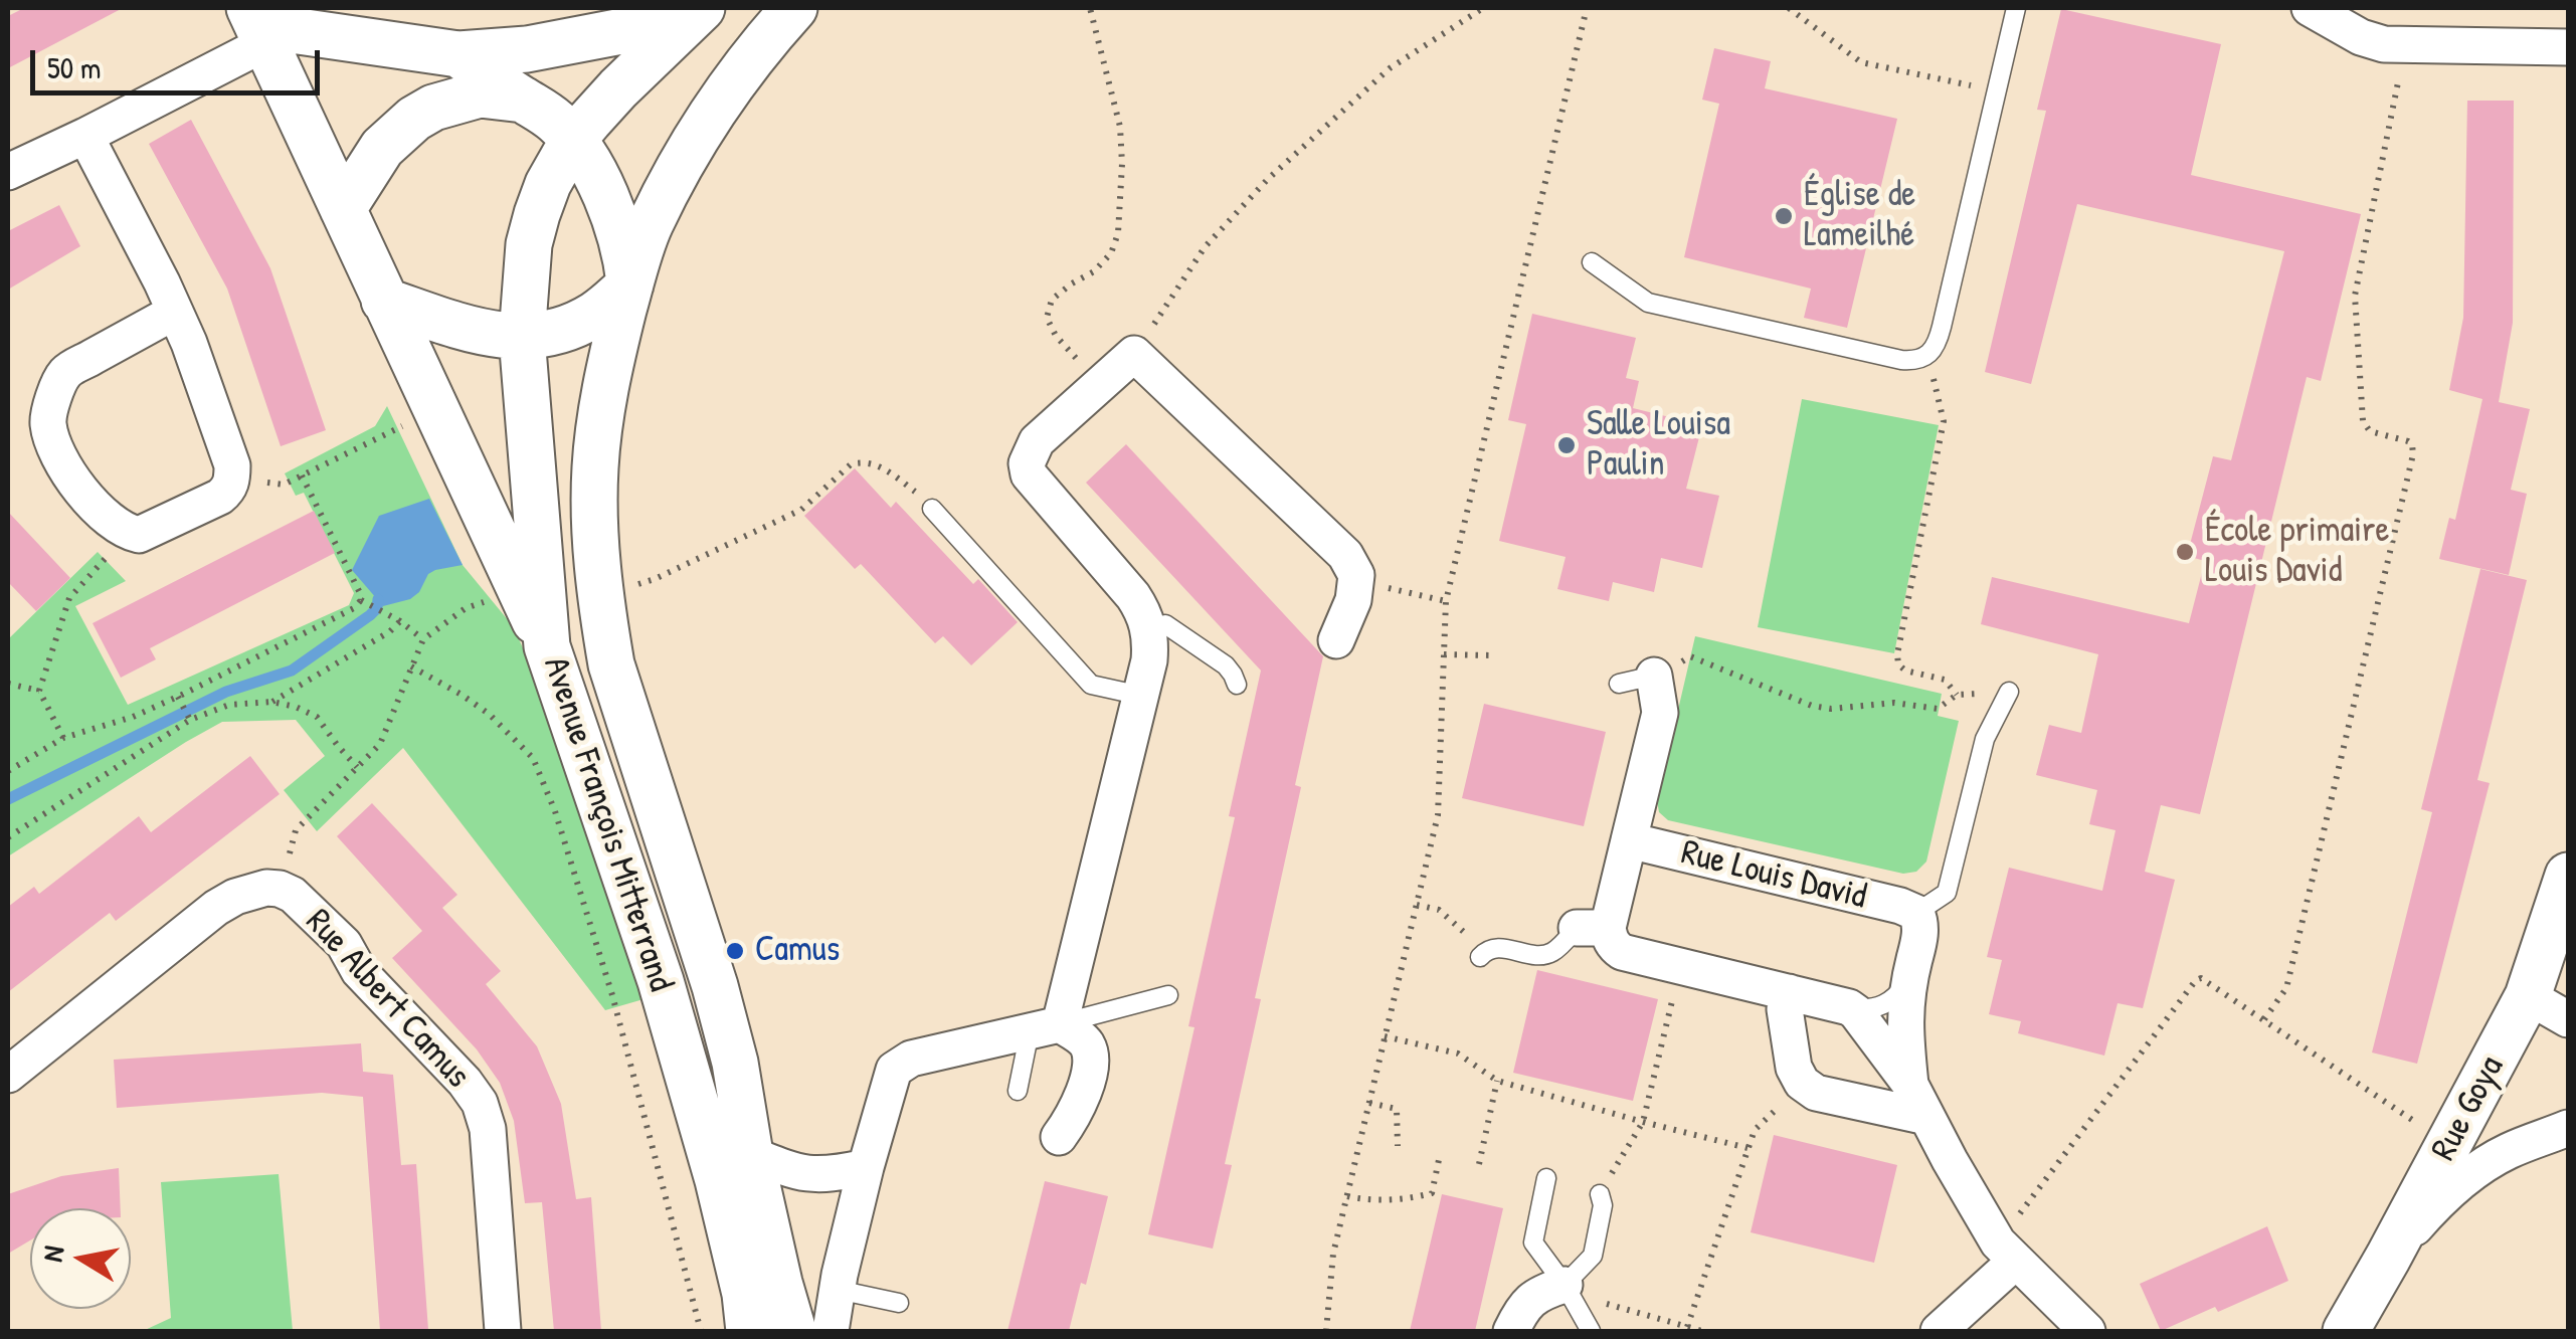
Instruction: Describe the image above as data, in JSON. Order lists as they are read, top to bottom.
{
  "streets": {
    "street": [
      "Avenue François Mitterrand",
      "Rue Louis David",
      "Rue Albert Camus",
      "Rue Goya"
    ]
  },
  "places": [
    "Église de Lameilhé",
    "Salle Louisa Paulin",
    "École primaire Louis David",
    "Camus"
  ],
  "scale_bar": "50 m",
  "north": "left"
}
